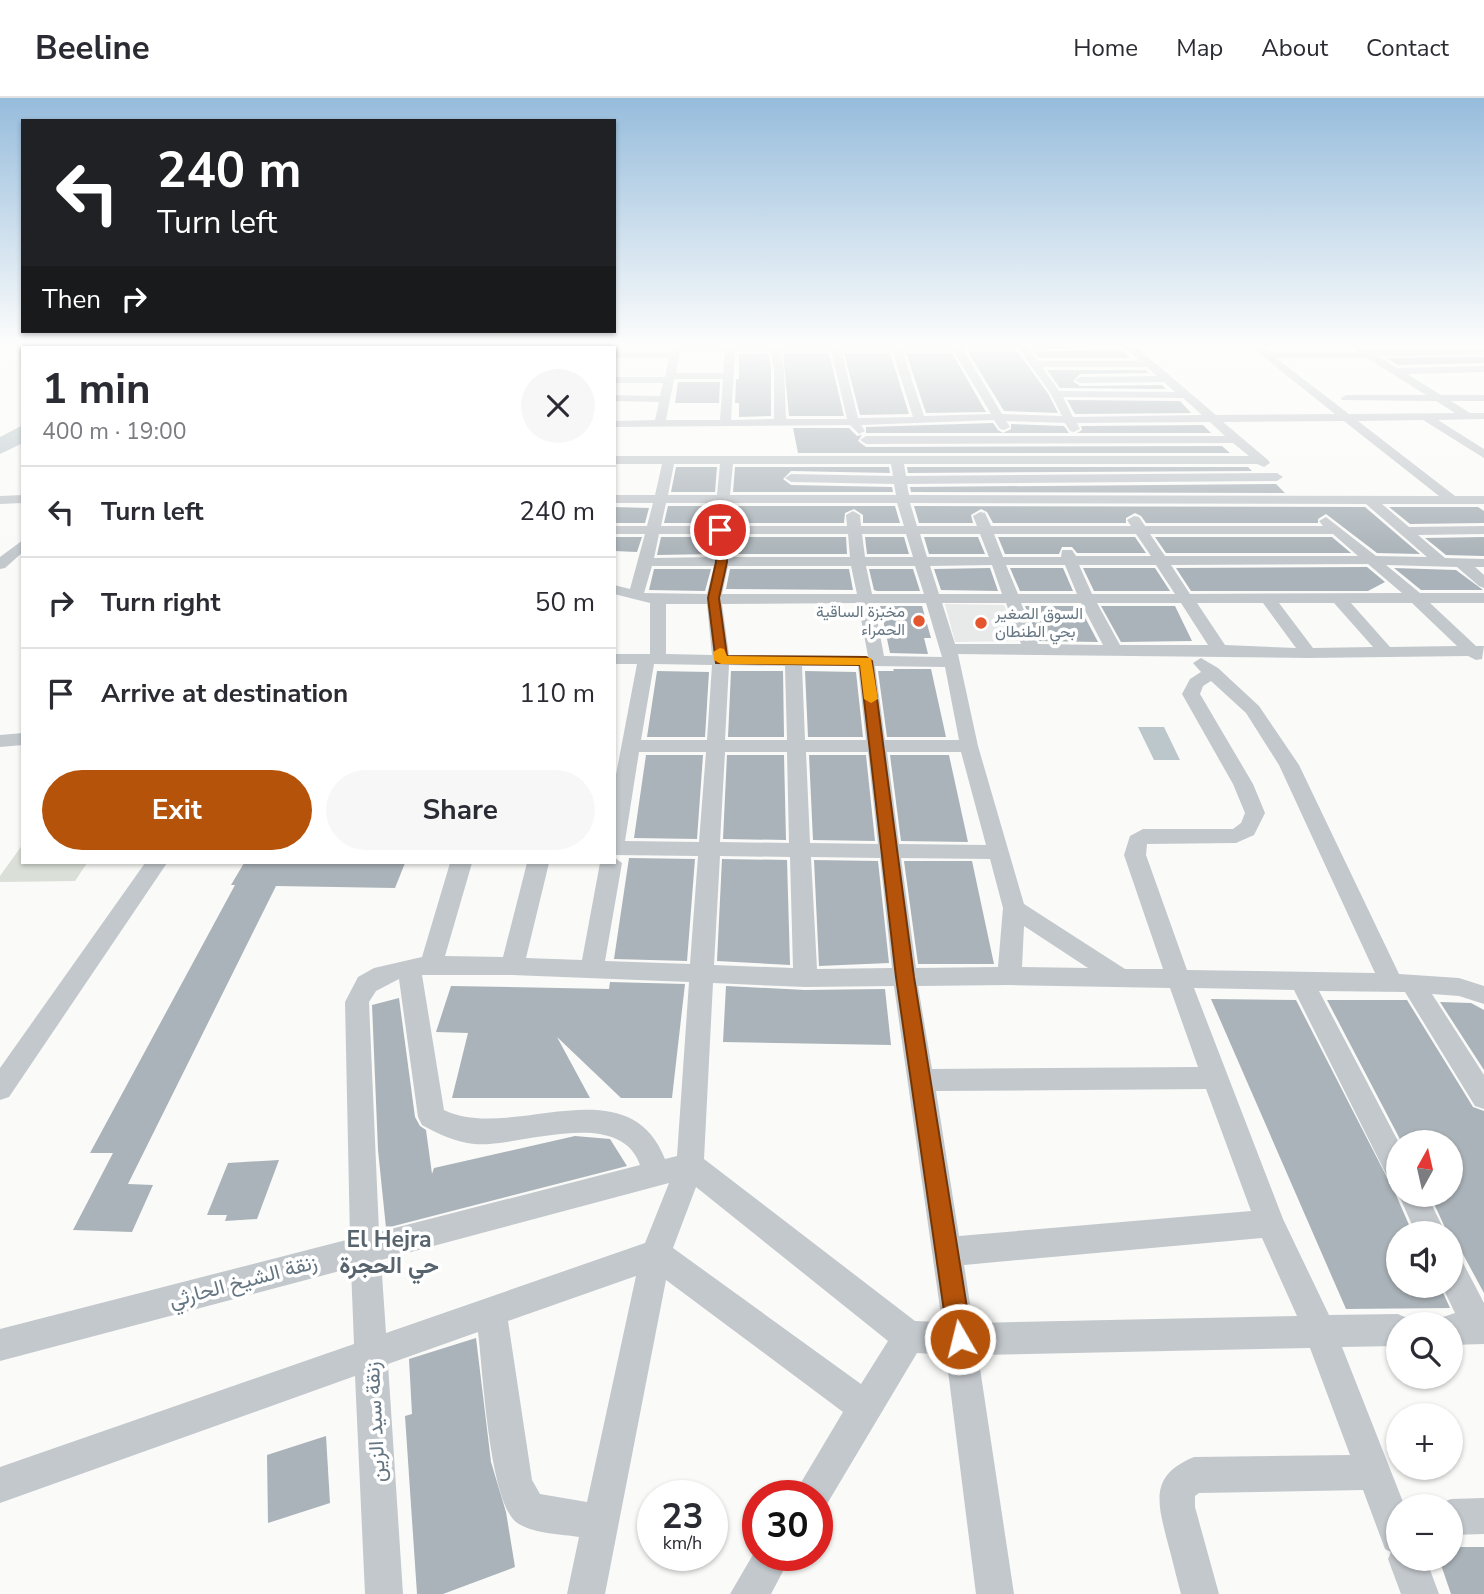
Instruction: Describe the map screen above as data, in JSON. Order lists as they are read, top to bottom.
{
  "streets": {
    "street": ["زنقة الشيخ الحارثي", "زنقة سيد الزين"]
  },
  "crossings": [
    ["زنقة الشيخ الحارثي", "زنقة سيد الزين"]
  ],
  "districts": ["El Hejra حي الحجرة"],
  "places": ["مخبزة الساقية الحمراء", "السوق الصغير بحي الطنطان"],
  "north": "top",
  "page": {
    "header": "Beeline",
    "nav": [
      "Home",
      "Map",
      "About",
      "Contact"
    ],
    "turn": ["240 m", "Turn left"],
    "then": "Then",
    "heading": ["1 min", "400 m · 19:00"],
    "list": [
      {
        "name": "Turn left",
        "value": "240 m"
      },
      {
        "name": "Turn right",
        "value": "50 m"
      },
      {
        "name": "Arrive at destination",
        "value": "110 m"
      }
    ],
    "buttons": ["Exit", "Share"],
    "map_buttons": ["+", "−"],
    "speed": "23 km/h",
    "limit": "30"
  }
}
